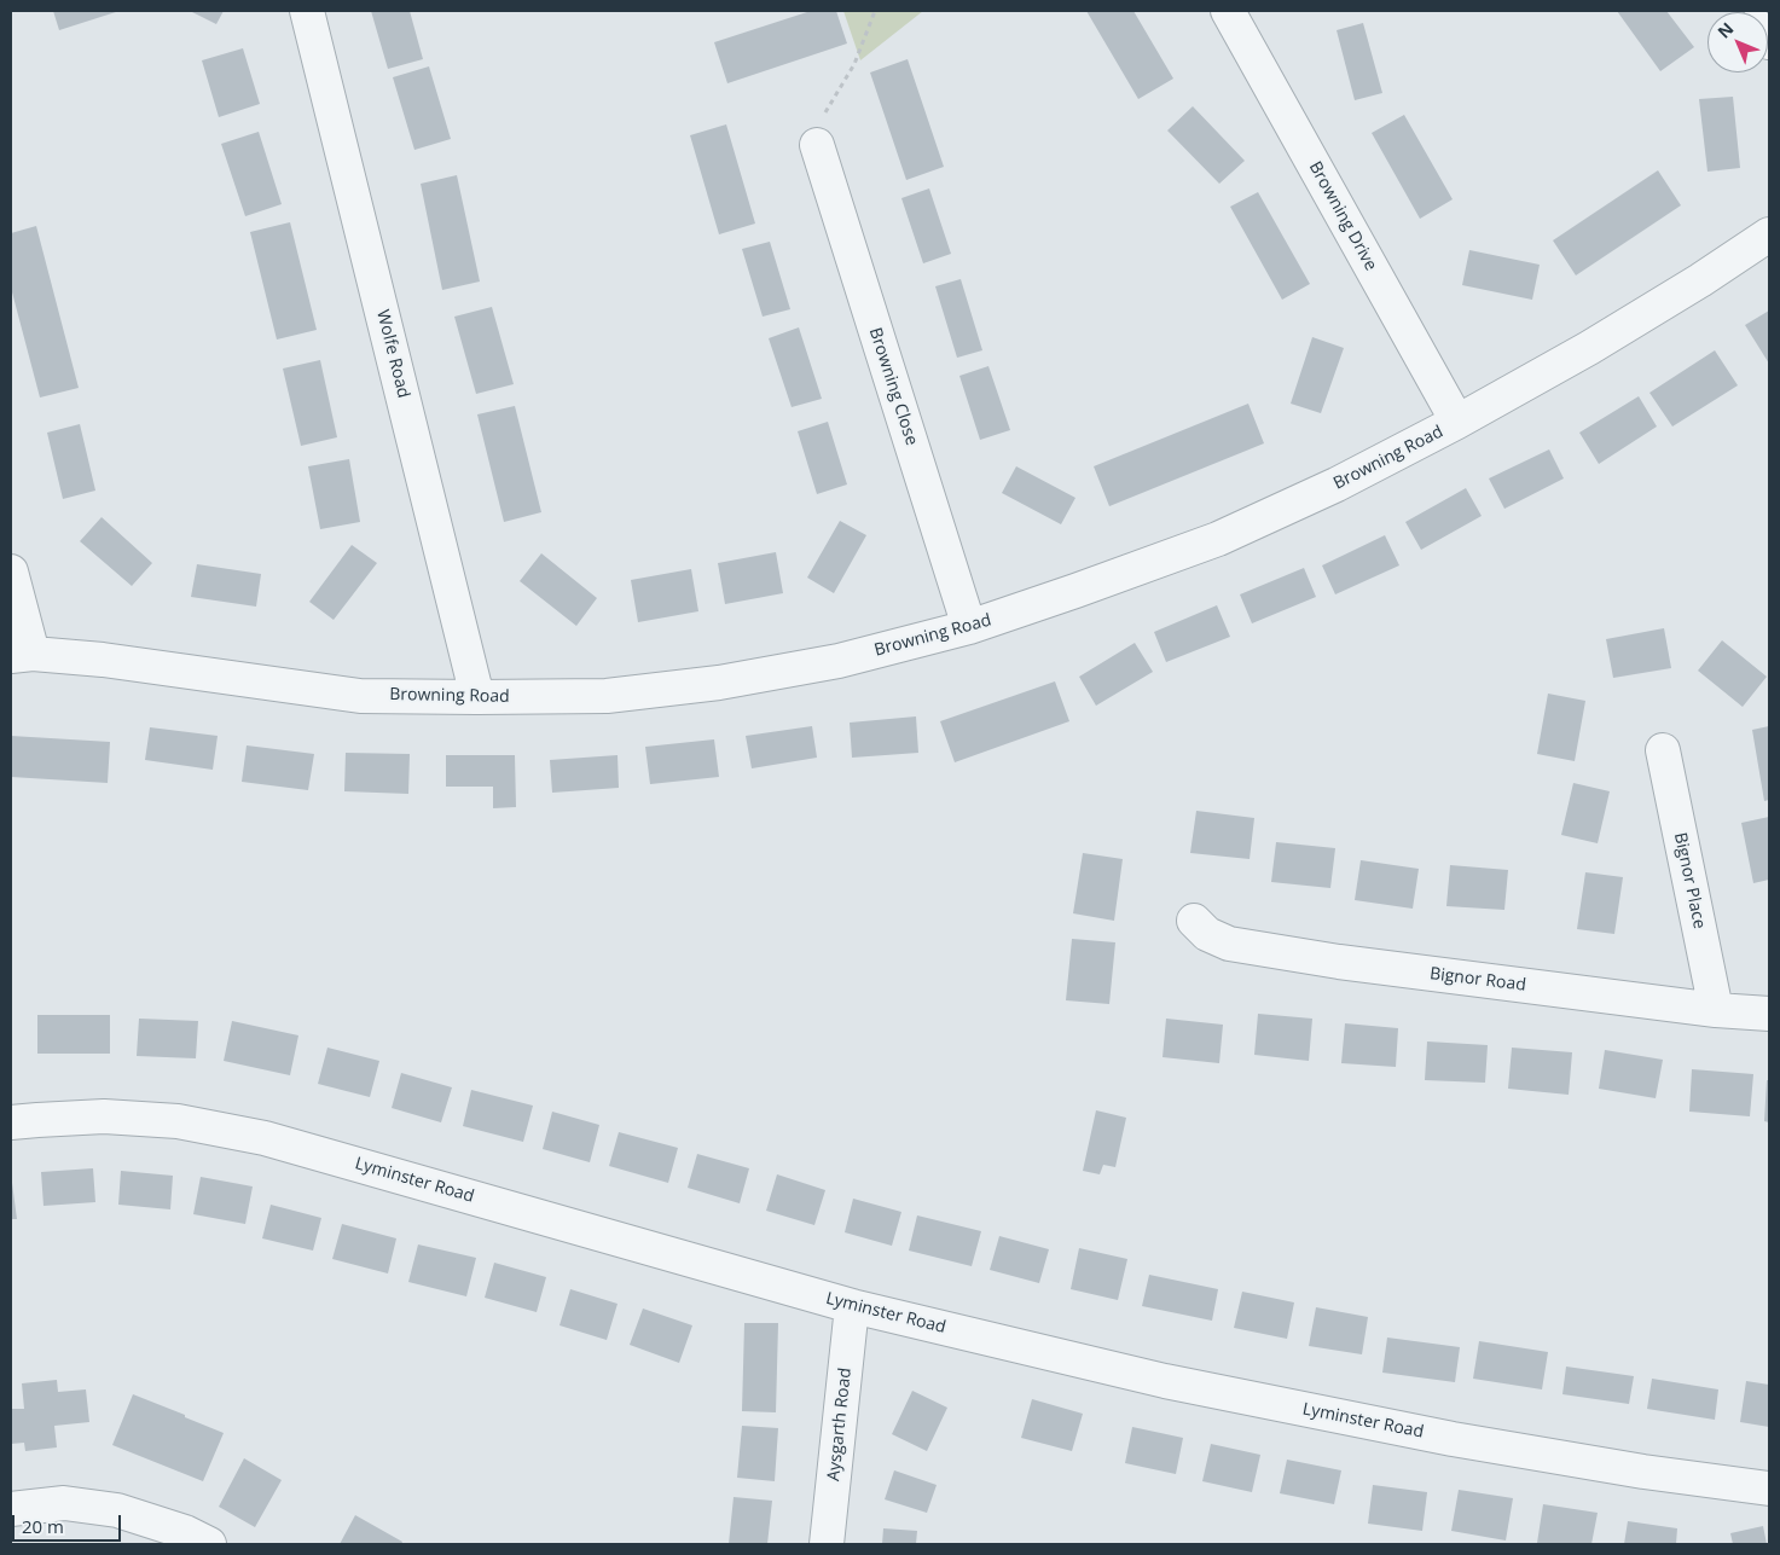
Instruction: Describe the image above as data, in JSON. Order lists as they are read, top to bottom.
{
  "streets": {
    "street": [
      "Browning Drive",
      "Wolfe Road",
      "Browning Close",
      "Browning Road",
      "Bignor Place",
      "Bignor Road",
      "Lyminster Road",
      "Aysgarth Road"
    ]
  },
  "crossings": [
    ["Browning Drive", "Browning Road"],
    ["Wolfe Road", "Browning Road"],
    ["Browning Close", "Browning Road"],
    ["Bignor Place", "Bignor Road"],
    ["Lyminster Road", "Aysgarth Road"]
  ],
  "scale_bar": "20 m",
  "north": "top left"
}
